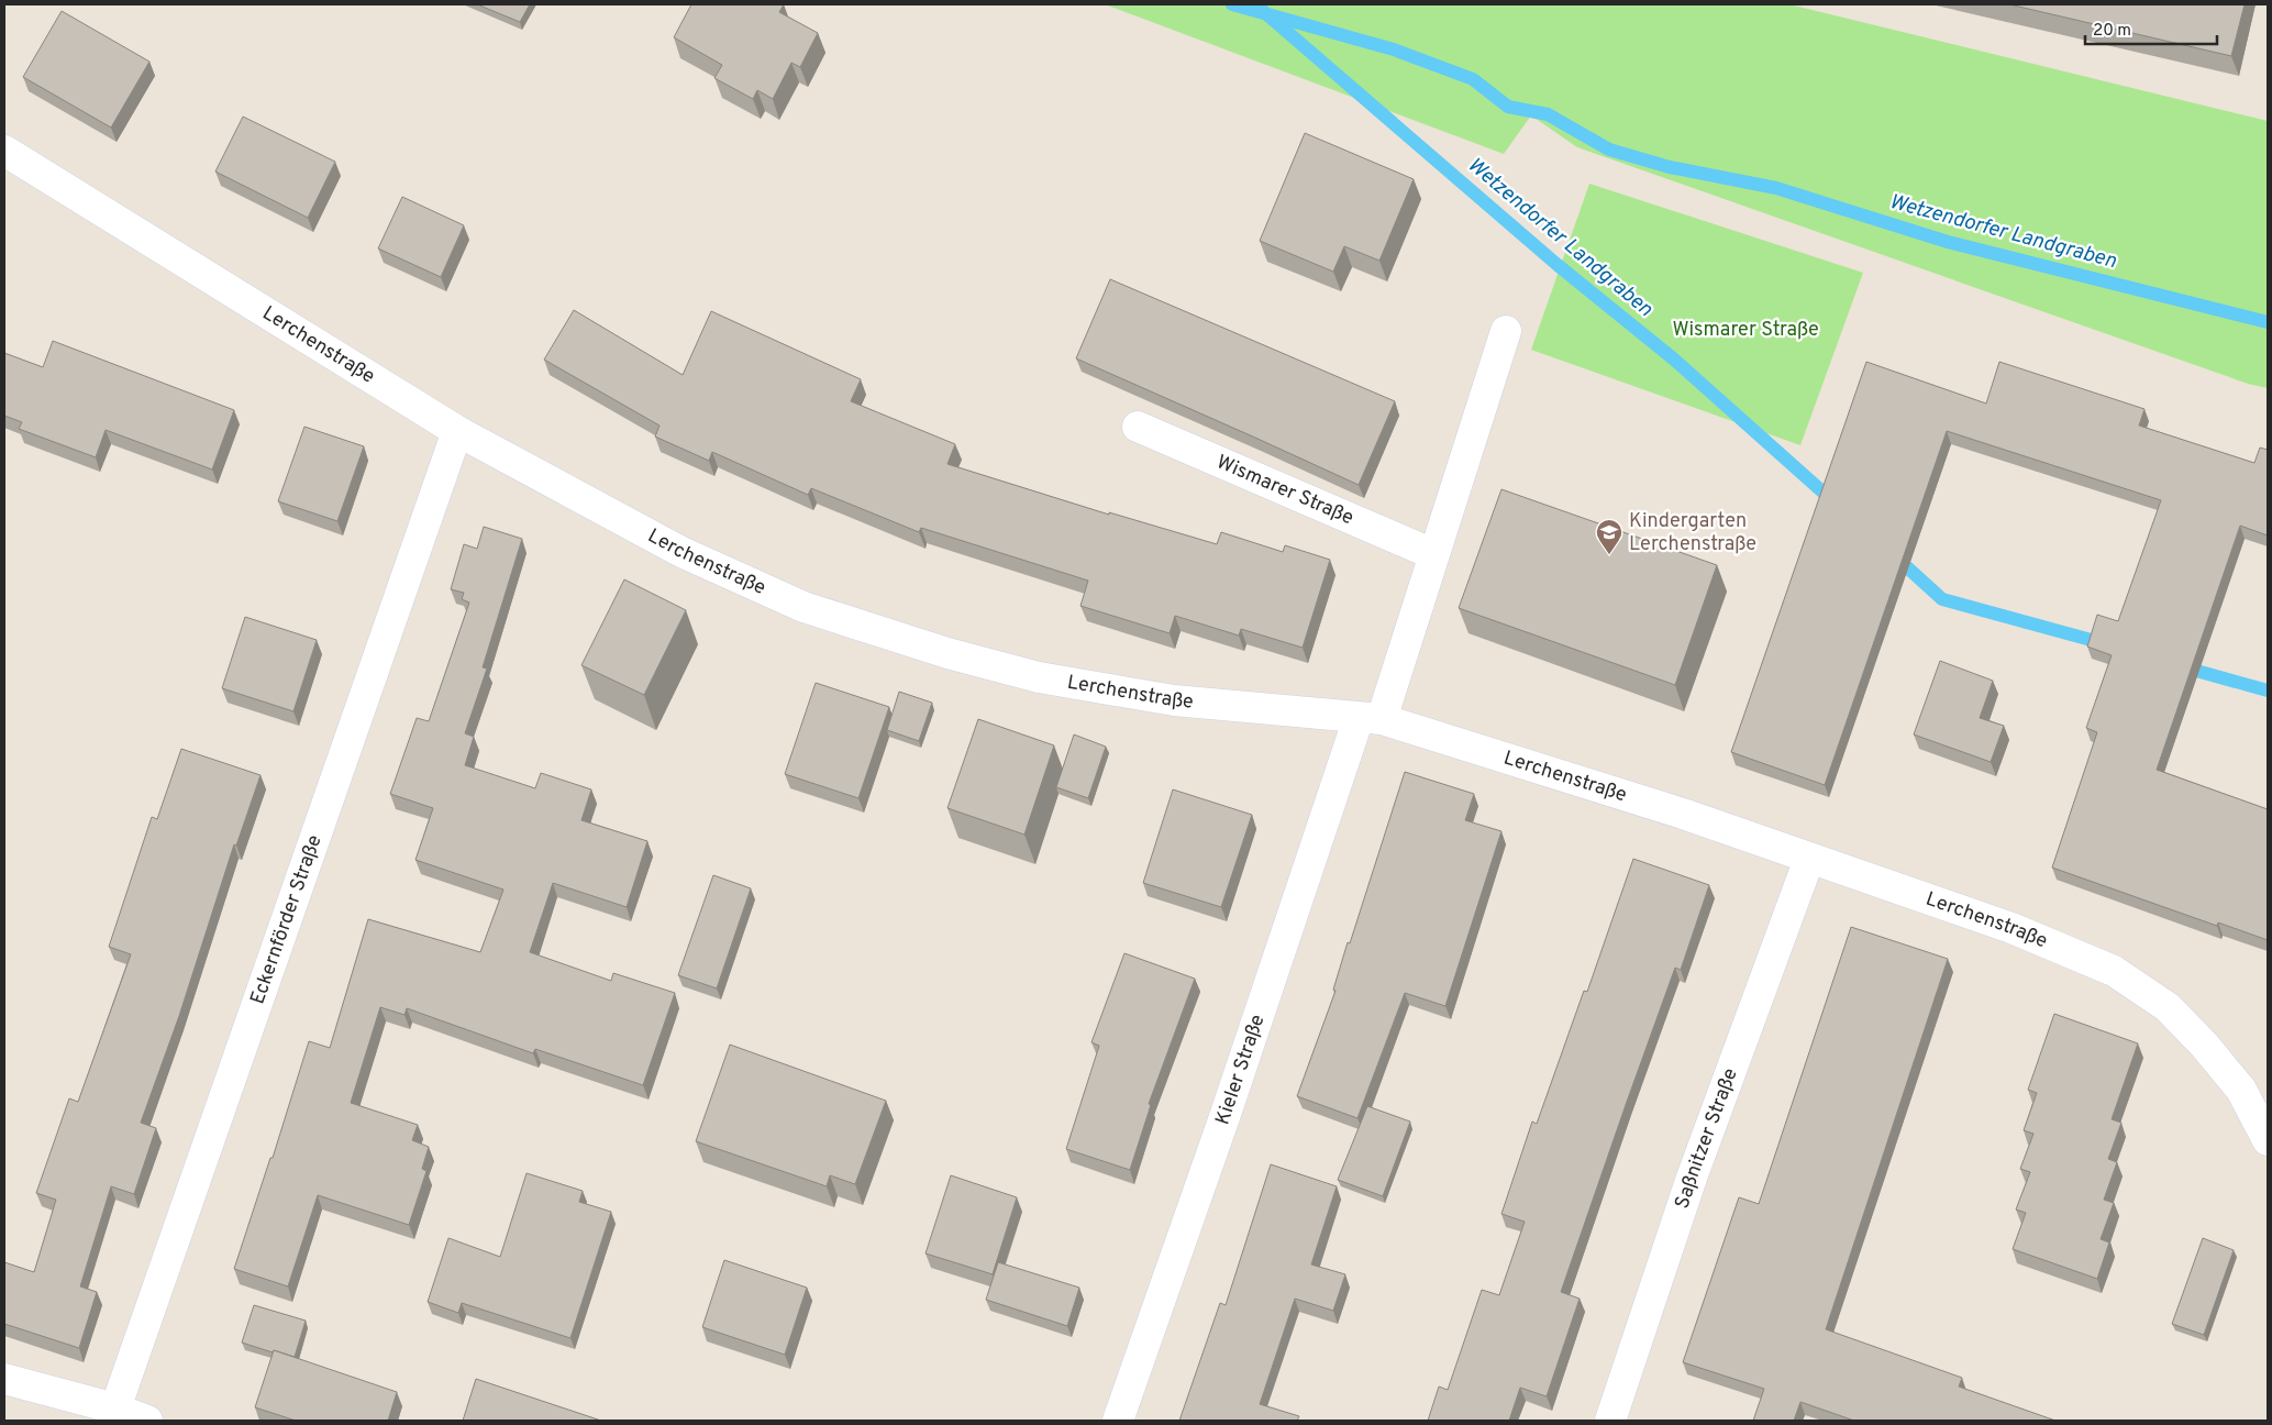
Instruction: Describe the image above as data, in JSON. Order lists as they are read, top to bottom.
{
  "streets": {
    "street": [
      "Lerchenstraße",
      "Wismarer Straße",
      "Eckernförder Straße",
      "Kieler Straße",
      "Saßnitzer Straße"
    ]
  },
  "crossings": [
    ["Lerchenstraße", "Eckernförder Straße"],
    ["Lerchenstraße", "Kieler Straße"],
    ["Lerchenstraße", "Saßnitzer Straße"]
  ],
  "water": ["Wetzendorfer Landgraben"],
  "parks": ["Wismarer Straße"],
  "places": {
    "school or university": ["Kindergarten Lerchenstraße"]
  },
  "scale_bar": "20 m"
}
